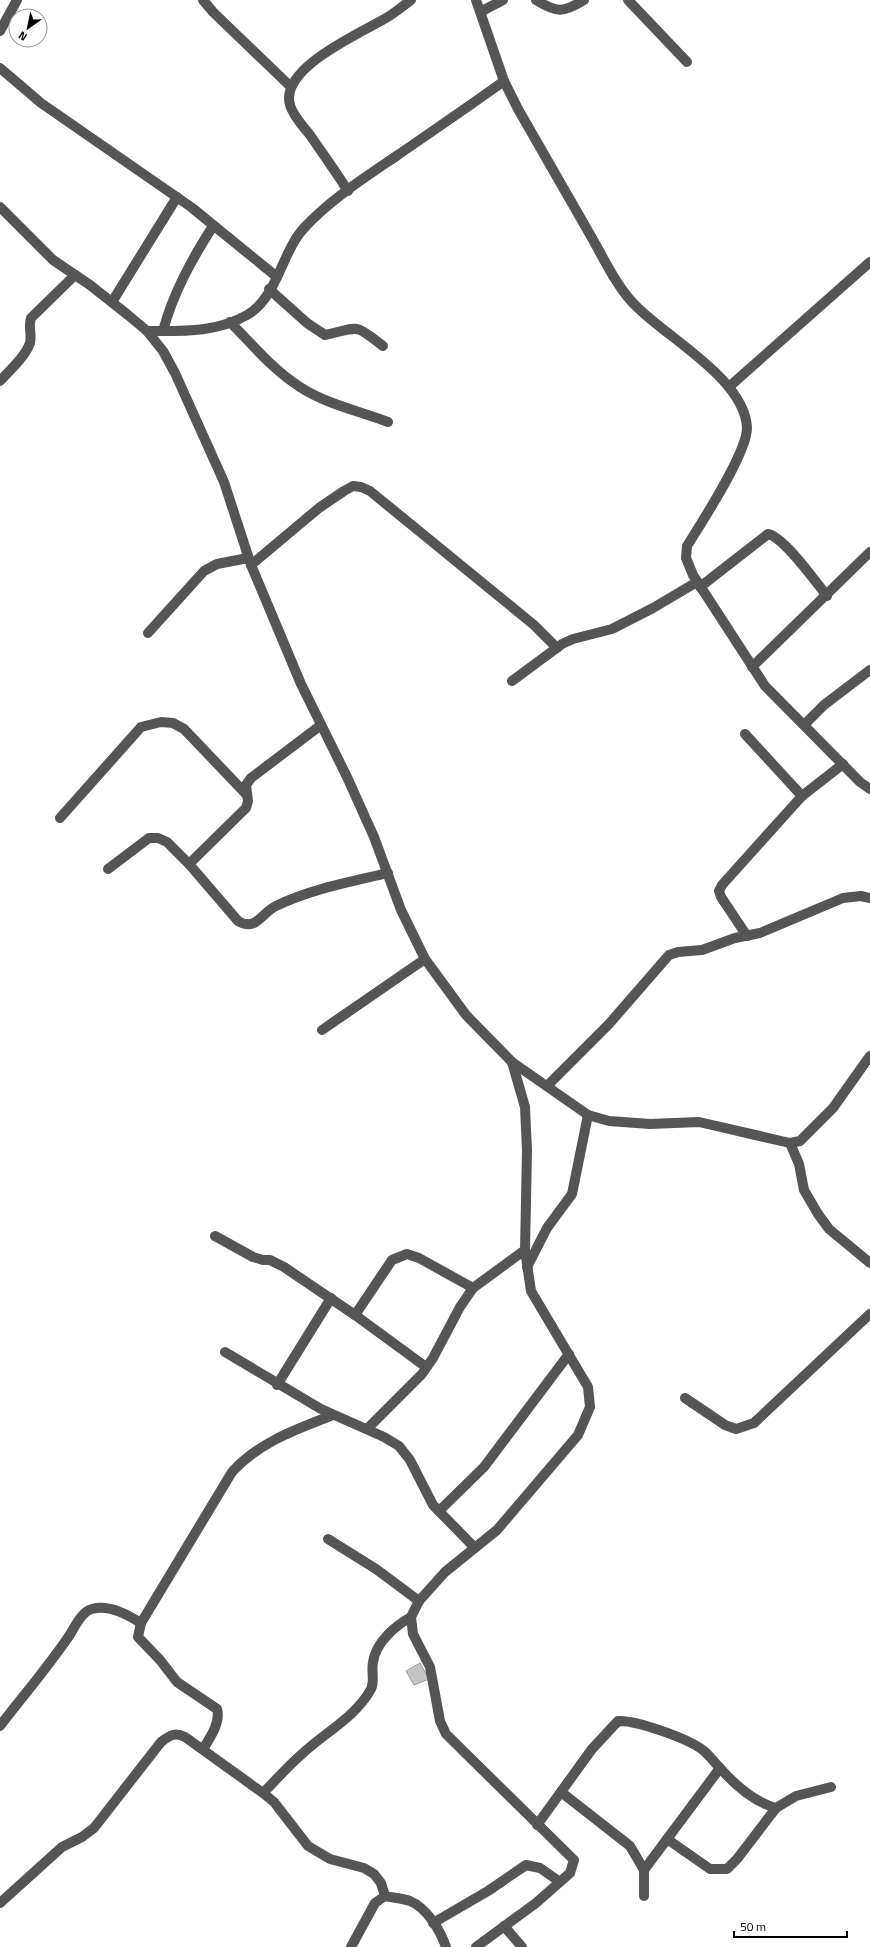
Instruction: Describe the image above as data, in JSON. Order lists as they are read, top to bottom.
{
  "scale_bar": "50 m",
  "north": "bottom left"
}
